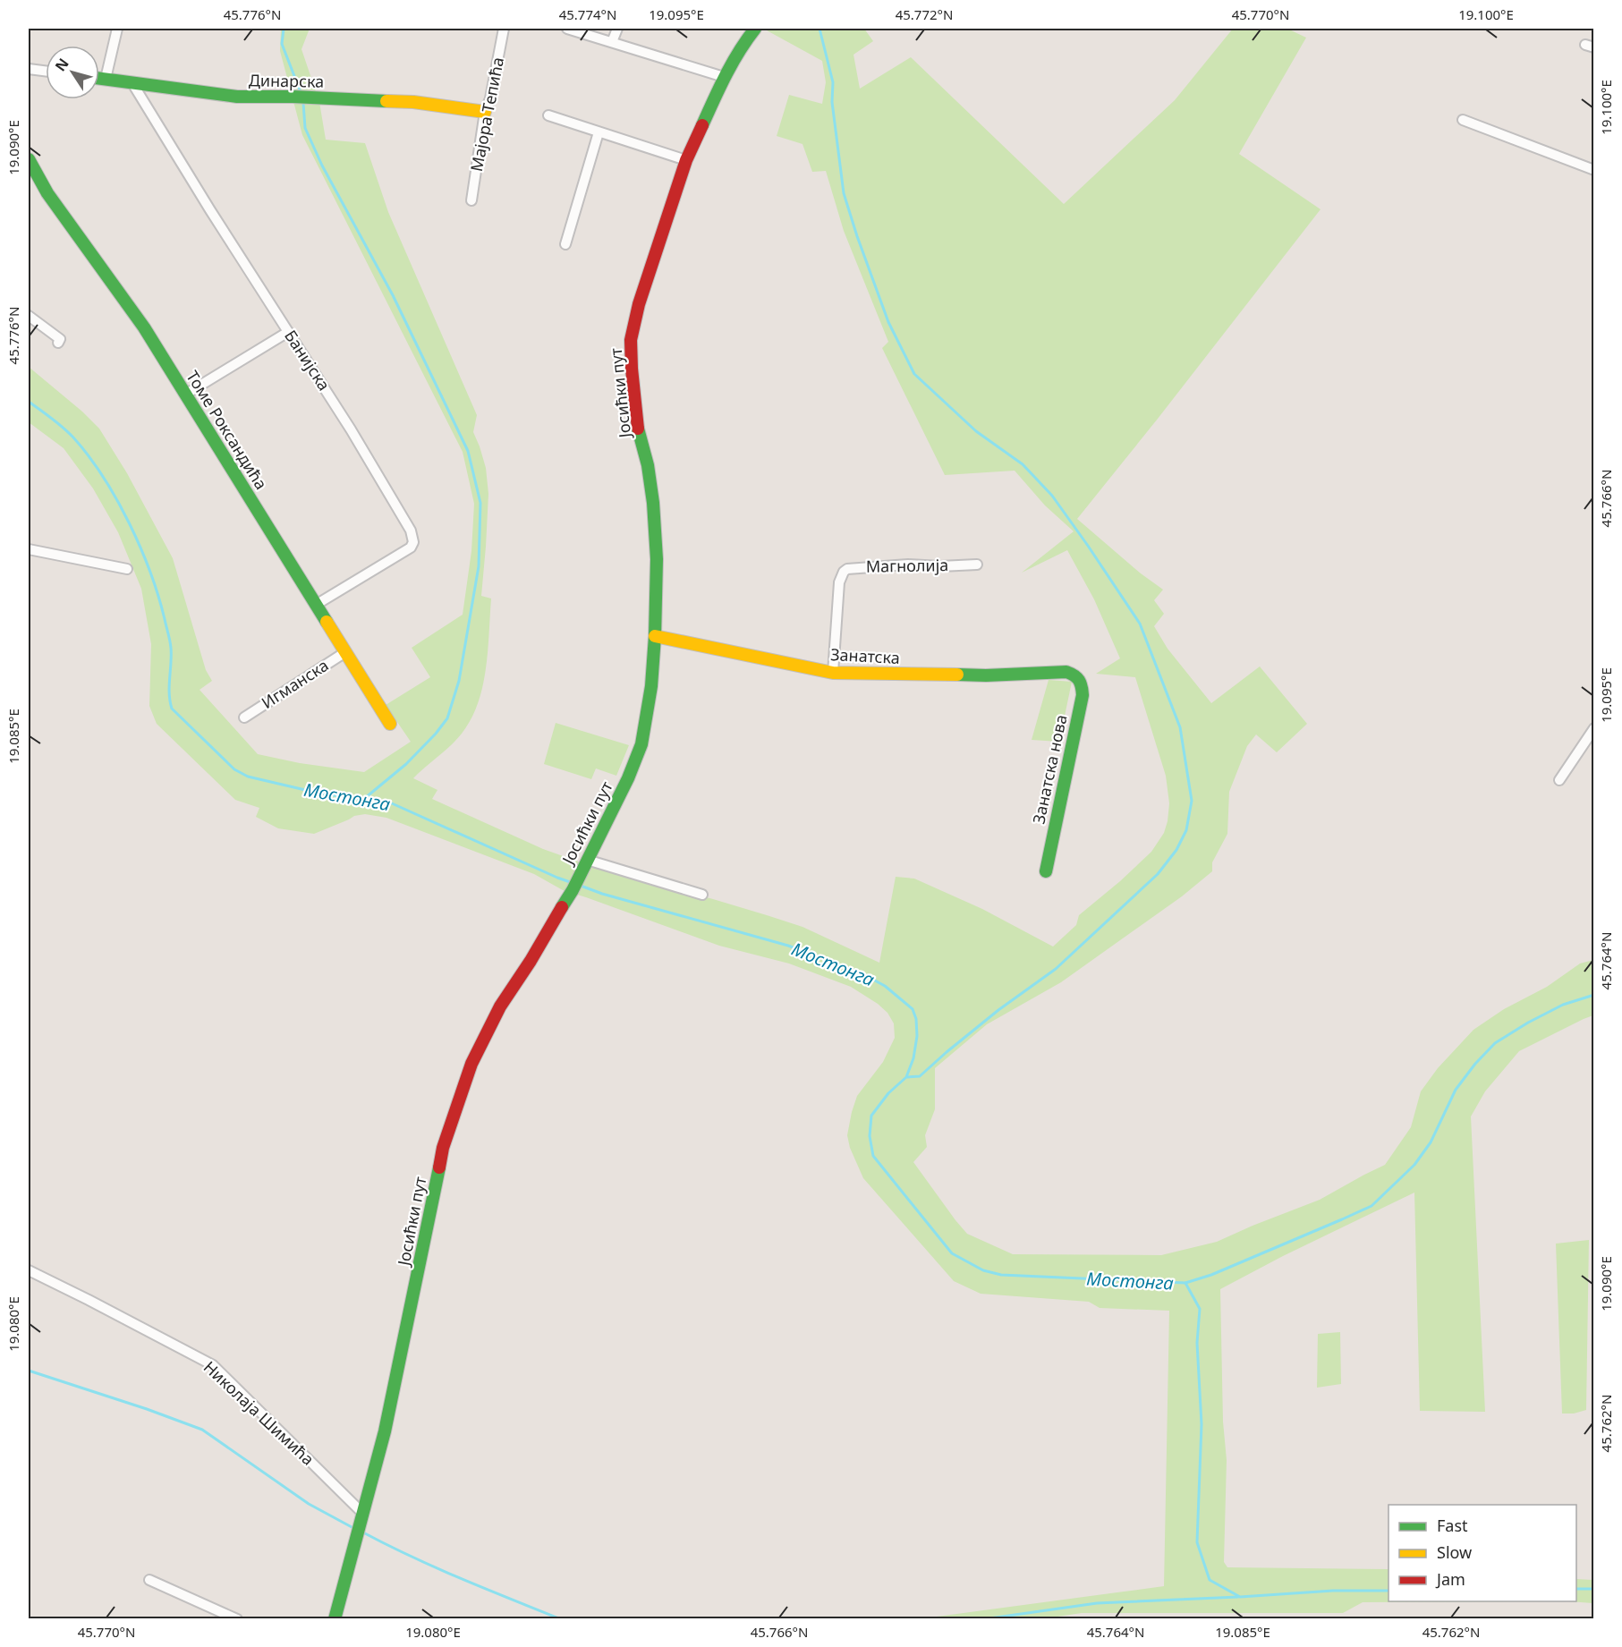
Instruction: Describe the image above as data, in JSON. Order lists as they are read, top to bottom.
{
  "streets": {
    "street": [
      "Динарска",
      "Мајора Тепића",
      "Банијска",
      "Јосићки пут",
      "Томе Роксандића",
      "Магнолија",
      "Занатска",
      "Игманска",
      "Занатска нова",
      "Николаја Шимића"
    ]
  },
  "crossings": [
    ["Динарска", "Мајора Тепића"],
    ["Динарска", "Банијска"],
    ["Банијска", "Томе Роксандића"],
    ["Јосићки пут", "Занатска"],
    ["Јосићки пут", "Николаја Шимића"],
    ["Томе Роксандића", "Игманска"],
    ["Магнолија", "Занатска"],
    ["Занатска", "Занатска нова"]
  ],
  "water": ["Мостонга"],
  "legend": ["Fast", "Slow", "Jam"],
  "north": "top left",
  "coordinates": [
    "45.776°N",
    "45.774°N",
    "19.095°E",
    "45.772°N",
    "45.770°N",
    "19.100°E",
    "19.090°E",
    "45.766°N",
    "19.085°E",
    "45.764°N",
    "19.080°E",
    "45.762°N"
  ]
}
